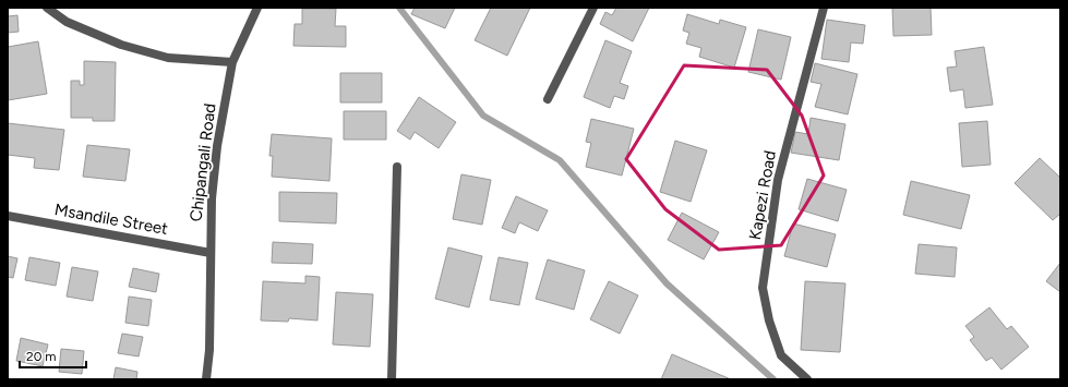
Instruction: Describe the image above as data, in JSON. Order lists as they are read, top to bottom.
{
  "streets": {
    "street": ["Chipangali Road", "Kapezi Road", "Msandile Street"]
  },
  "crossings": [
    ["Chipangali Road", "Msandile Street"]
  ],
  "scale_bar": "20 m"
}
